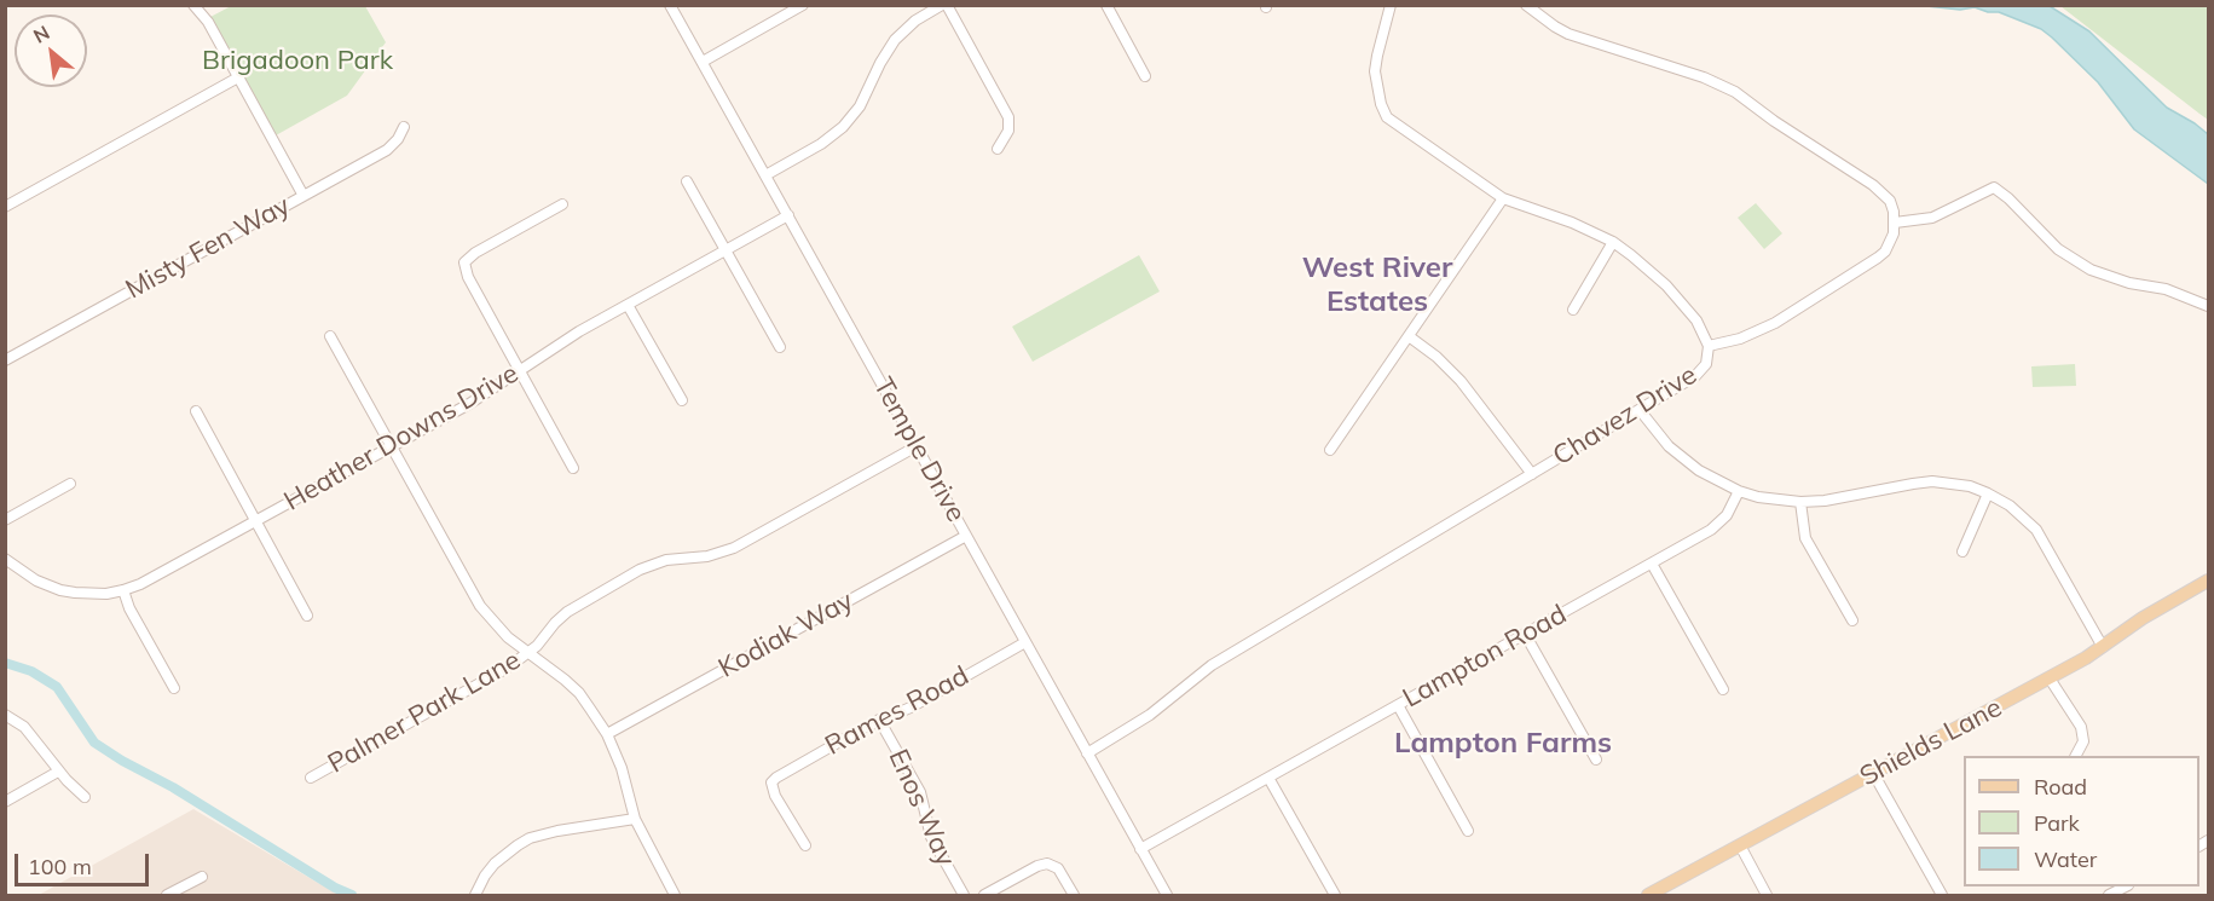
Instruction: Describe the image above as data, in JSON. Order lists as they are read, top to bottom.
{
  "streets": {
    "main road": ["Shields Lane"],
    "street": [
      "Misty Fen Way",
      "Chavez Drive",
      "Heather Downs Drive",
      "Temple Drive",
      "Kodiak Way",
      "Lampton Road",
      "Rames Road",
      "Palmer Park Lane",
      "Enos Way"
    ]
  },
  "crossings": [
    ["Chavez Drive", "Temple Drive"],
    ["Heather Downs Drive", "Temple Drive"],
    ["Temple Drive", "Kodiak Way"],
    ["Temple Drive", "Lampton Road"],
    ["Temple Drive", "Rames Road"],
    ["Temple Drive", "Palmer Park Lane"],
    ["Rames Road", "Enos Way"]
  ],
  "districts": ["West River Estates", "Lampton Farms"],
  "parks": ["Brigadoon Park"],
  "legend": ["Road", "Park", "Water"],
  "scale_bar": "100 m",
  "north": "top left"
}
